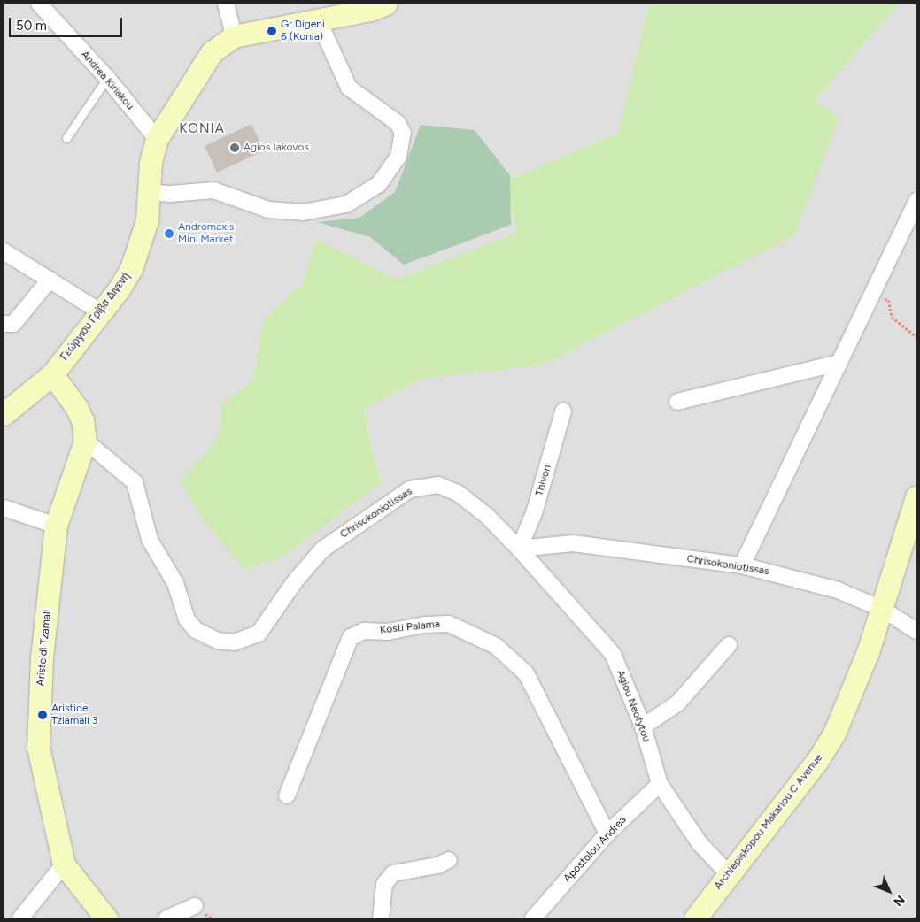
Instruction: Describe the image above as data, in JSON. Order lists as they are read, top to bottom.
{
  "streets": {
    "street": [
      "Andrea Kiriakou",
      "Γεώργιου Γρίβα Διγενή",
      "Thivon",
      "Chrisokoniotissas",
      "Kosti Palama",
      "Aristeidi Tzamali",
      "Agiou Neofytou",
      "Archiepiskopou Makariou C Avenue",
      "Apostolou Andrea"
    ]
  },
  "crossings": [
    ["Andrea Kiriakou", "Γεώργιου Γρίβα Διγενή"],
    ["Γεώργιου Γρίβα Διγενή", "Aristeidi Tzamali"],
    ["Thivon", "Chrisokoniotissas"],
    ["Thivon", "Agiou Neofytou"],
    ["Chrisokoniotissas", "Aristeidi Tzamali"],
    ["Chrisokoniotissas", "Agiou Neofytou"],
    ["Chrisokoniotissas", "Archiepiskopou Makariou C Avenue"],
    ["Kosti Palama", "Apostolou Andrea"],
    ["Agiou Neofytou", "Archiepiskopou Makariou C Avenue"],
    ["Agiou Neofytou", "Apostolou Andrea"]
  ],
  "districts": ["KONIA"],
  "places": [
    "Gr.Digeni 6 (Konia)",
    "Agios Iakovos",
    "Andromaxis Mini Market",
    "Aristide Tziamali 3"
  ],
  "scale_bar": "50 m",
  "north": "bottom right"
}
